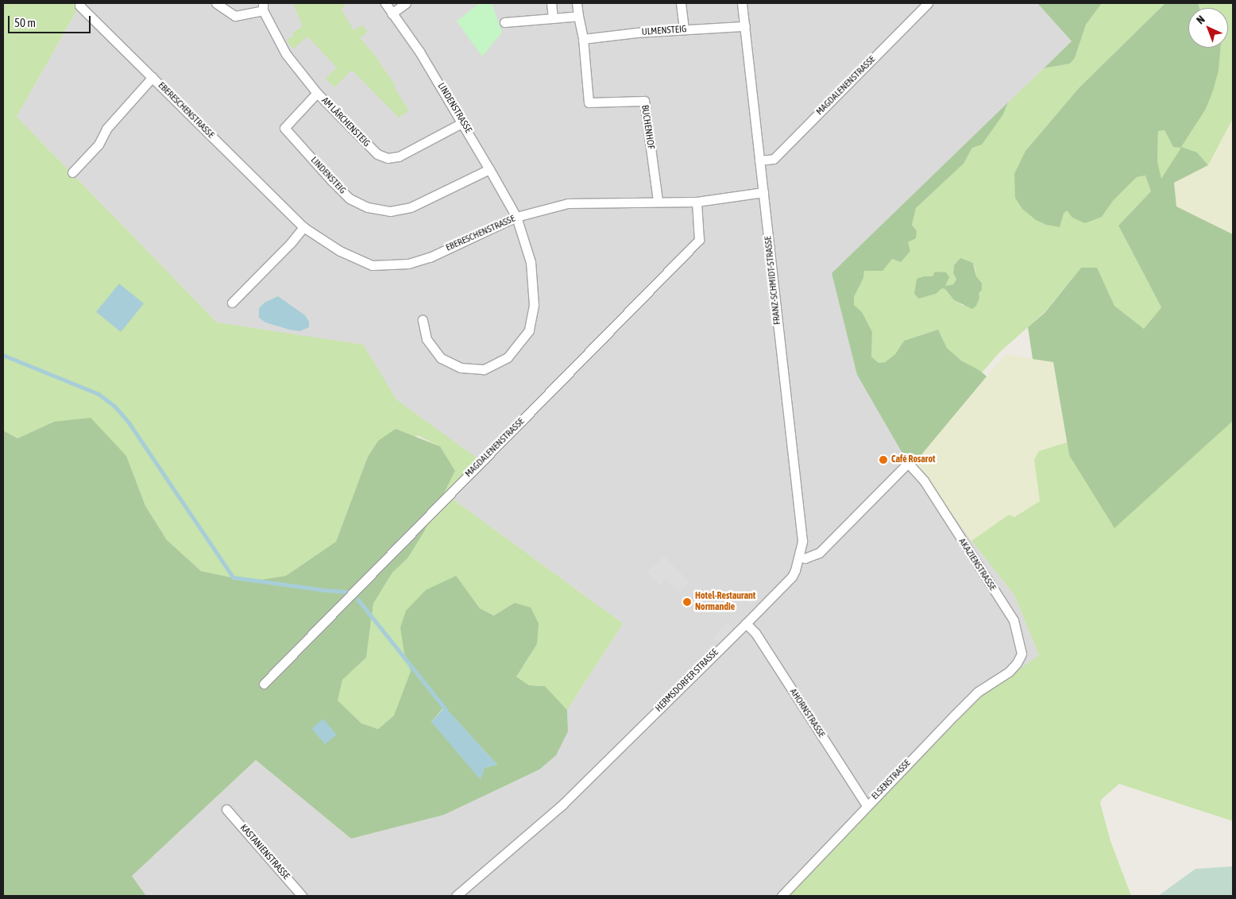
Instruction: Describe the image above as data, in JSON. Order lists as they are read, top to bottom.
{
  "streets": {
    "street": [
      "ULMENSTEIG",
      "MAGDALENENSTRASSE",
      "LINDENSTRASSE",
      "EBERESCHENSTRASSE",
      "AM LÄRCHENSTEIG",
      "BUCHENHOF",
      "LINDENSTEIG",
      "FRANZ-SCHMIDT-STRASSE",
      "AKAZIENSTRASSE",
      "HERMSDORFER STRASSE",
      "AHORNSTRASSE",
      "ELSENSTRASSE",
      "KASTANIENSTRASSE"
    ]
  },
  "crossings": [
    ["ULMENSTEIG", "BUCHENHOF"],
    ["ULMENSTEIG", "FRANZ-SCHMIDT-STRASSE"],
    ["MAGDALENENSTRASSE", "EBERESCHENSTRASSE"],
    ["MAGDALENENSTRASSE", "FRANZ-SCHMIDT-STRASSE"],
    ["LINDENSTRASSE", "EBERESCHENSTRASSE"],
    ["LINDENSTRASSE", "AM LÄRCHENSTEIG"],
    ["LINDENSTRASSE", "LINDENSTEIG"],
    ["EBERESCHENSTRASSE", "BUCHENHOF"],
    ["EBERESCHENSTRASSE", "FRANZ-SCHMIDT-STRASSE"],
    ["AM LÄRCHENSTEIG", "LINDENSTEIG"],
    ["FRANZ-SCHMIDT-STRASSE", "AKAZIENSTRASSE"],
    ["FRANZ-SCHMIDT-STRASSE", "HERMSDORFER STRASSE"],
    ["AKAZIENSTRASSE", "HERMSDORFER STRASSE"],
    ["AKAZIENSTRASSE", "ELSENSTRASSE"],
    ["HERMSDORFER STRASSE", "AHORNSTRASSE"],
    ["AHORNSTRASSE", "ELSENSTRASSE"]
  ],
  "places": ["Café Rosarot", "Hotel-Restaurant Normandie"],
  "scale_bar": "50 m",
  "north": "top left"
}
